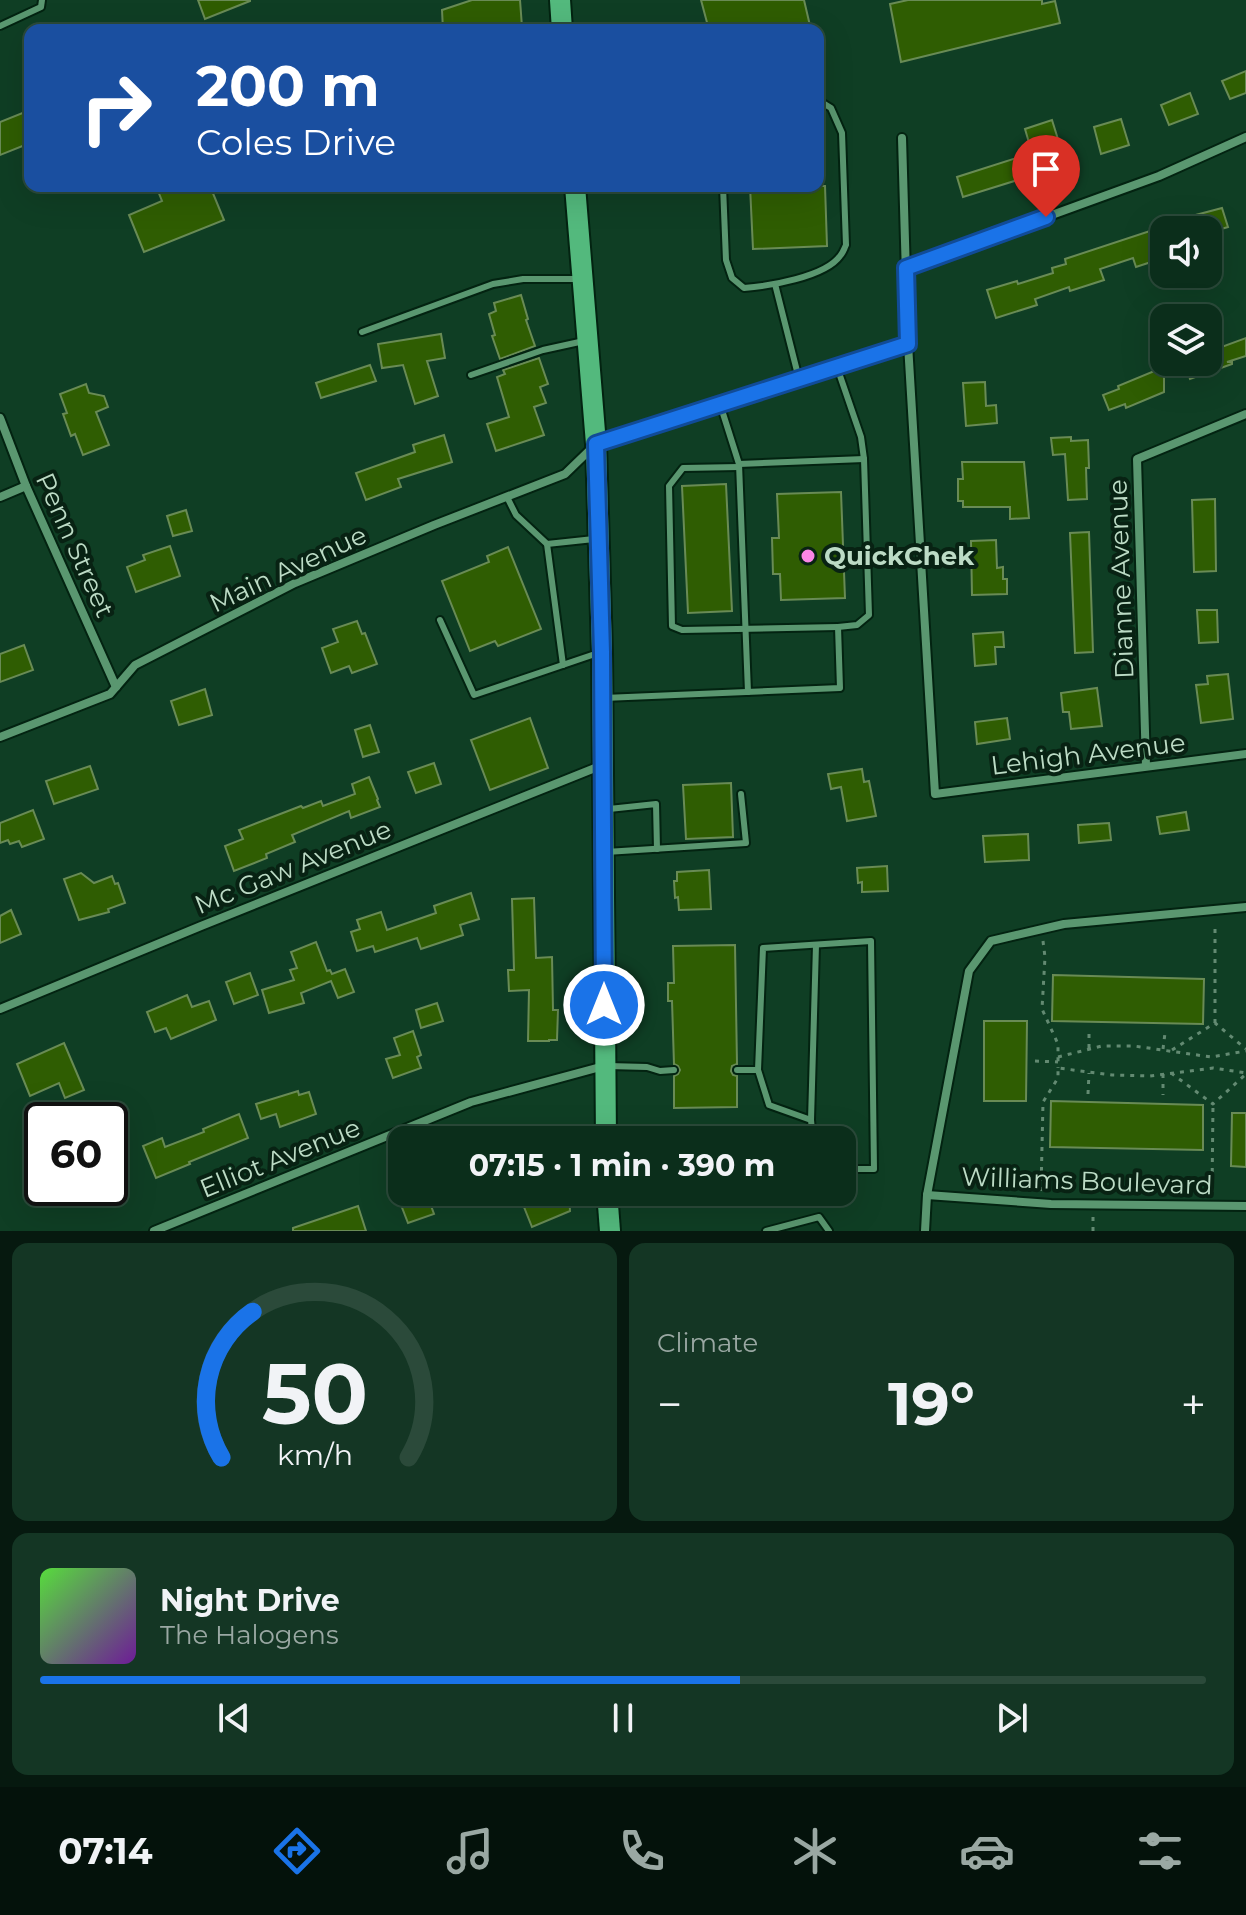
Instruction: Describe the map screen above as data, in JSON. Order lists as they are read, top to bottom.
{
  "streets": {
    "street": [
      "Penn Street",
      "Main Avenue",
      "Dianne Avenue",
      "Lehigh Avenue",
      "Mc Gaw Avenue",
      "Elliot Avenue",
      "Williams Boulevard"
    ]
  },
  "crossings": [
    ["Penn Street", "Main Avenue"],
    ["Dianne Avenue", "Lehigh Avenue"]
  ],
  "places": ["QuickChek"],
  "page": {
    "turn": ["200 m", "Coles Drive"],
    "limit": "60",
    "trip": "07:15 · 1 min · 390 m",
    "tile": "Climate",
    "heat": ["−", "19°", "+"],
    "song": ["Night Drive", "The Halogens"],
    "tabs": "07:14",
    "gauge": ["50", "km/h"]
  }
}
